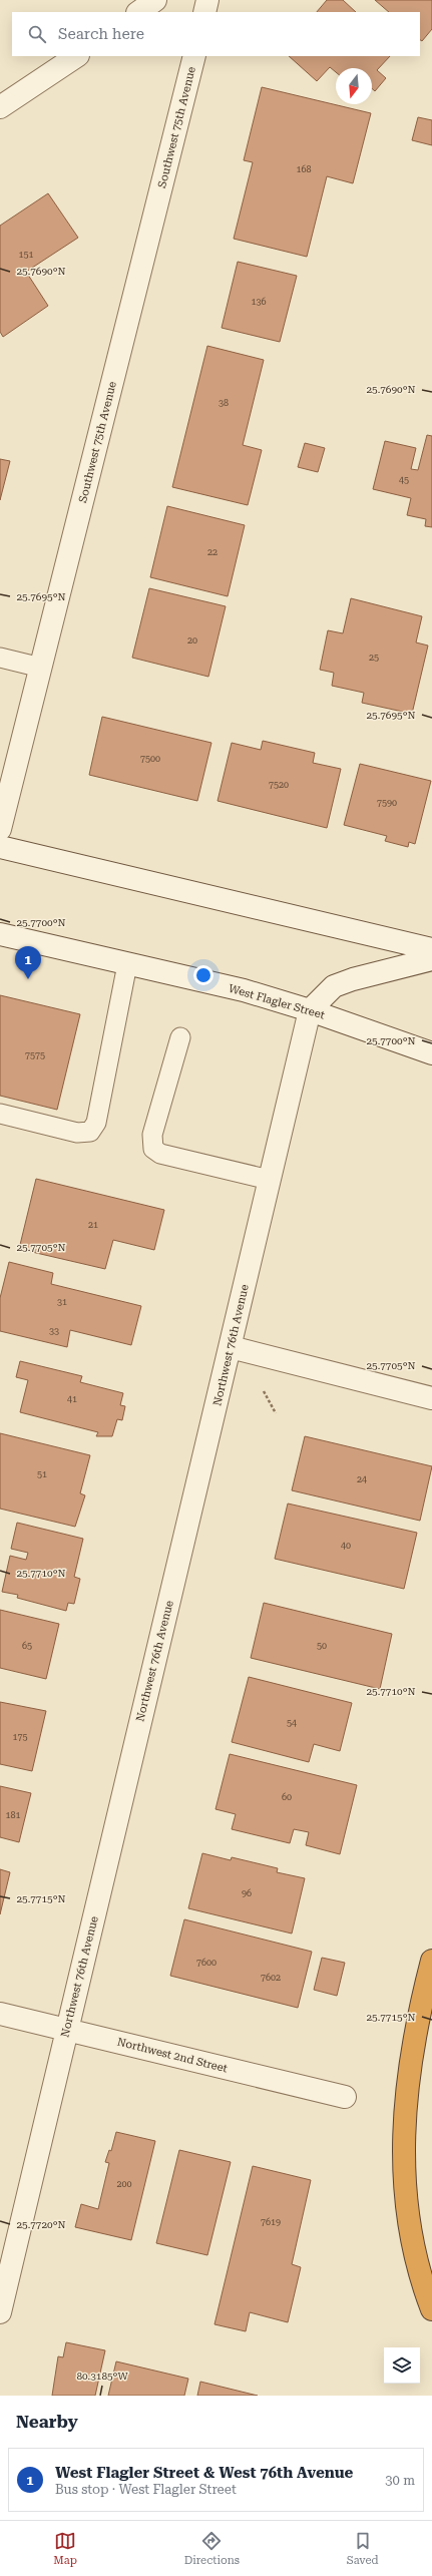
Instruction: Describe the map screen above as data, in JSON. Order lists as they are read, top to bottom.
{
  "streets": {
    "street": [
      "Southwest 75th Avenue",
      "West Flagler Street",
      "Northwest 76th Avenue",
      "Northwest 2nd Street"
    ]
  },
  "crossings": [
    ["West Flagler Street", "Northwest 76th Avenue"],
    ["Northwest 76th Avenue", "Northwest 2nd Street"]
  ],
  "house_numbers": [
    "168",
    "151",
    "136",
    "38",
    "45",
    "22",
    "20",
    "25",
    "7500",
    "7520",
    "7590",
    "7575",
    "21",
    "31",
    "33",
    "41",
    "51",
    "24",
    "40",
    "65",
    "50",
    "54",
    "175",
    "60",
    "181",
    "96",
    "7600",
    "7602",
    "200",
    "7619"
  ],
  "north": "bottom",
  "page": {
    "search": "Search here",
    "pins": "1",
    "heading": "Nearby",
    "list": [
      {
        "mark": "1",
        "name": "West Flagler Street & West 76th Avenue",
        "note": "Bus stop · West Flagler Street",
        "value": "30 m"
      }
    ],
    "nav": ["Map", "Directions", "Saved"]
  },
  "coordinates": [
    "25.7690°N",
    "25.7695°N",
    "25.7700°N",
    "25.7705°N",
    "25.7710°N",
    "25.7715°N",
    "25.7720°N",
    "80.3185°W"
  ]
}
